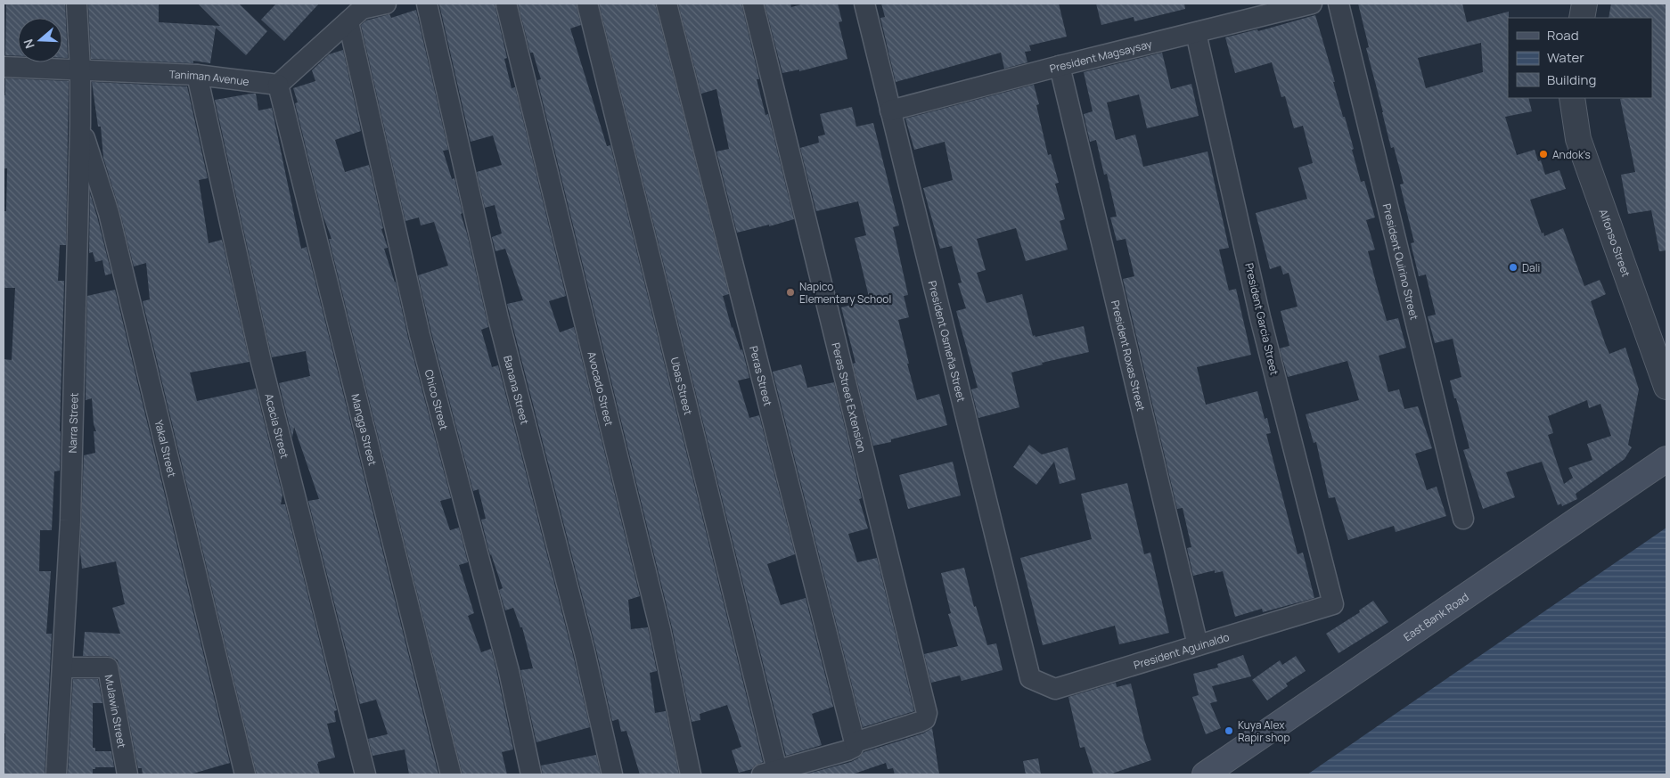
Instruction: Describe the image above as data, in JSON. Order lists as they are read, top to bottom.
{
  "streets": {
    "main road": ["East Bank Road"],
    "street": [
      "President Magsaysay",
      "Taniman Avenue",
      "Alfonso Street",
      "President Quirino Street",
      "President Garcia Street",
      "President Osmeña Street",
      "President Roxas Street",
      "Peras Street",
      "Ubas Street",
      "Avocado Street",
      "Banana Street",
      "Peras Street Extension",
      "Chico Street",
      "Narra Street",
      "Acacia Street",
      "Mangga Street",
      "Yakal Street",
      "President Aguinaldo",
      "Mulawin Street"
    ]
  },
  "crossings": [
    ["President Magsaysay", "President Garcia Street"],
    ["President Magsaysay", "President Osmeña Street"],
    ["President Magsaysay", "President Roxas Street"],
    ["Taniman Avenue", "Narra Street"],
    ["Taniman Avenue", "Acacia Street"],
    ["Taniman Avenue", "Mangga Street"],
    ["President Garcia Street", "President Aguinaldo"],
    ["President Osmeña Street", "President Aguinaldo"],
    ["President Roxas Street", "President Aguinaldo"],
    ["Peras Street", "Peras Street Extension"],
    ["Narra Street", "Yakal Street"],
    ["Narra Street", "Mulawin Street"]
  ],
  "places": [
    "Andok's",
    "Dali",
    "Napico Elementary School",
    "Kuya Alex Rapir shop"
  ],
  "legend": ["Road", "Water", "Building"],
  "north": "left"
}
